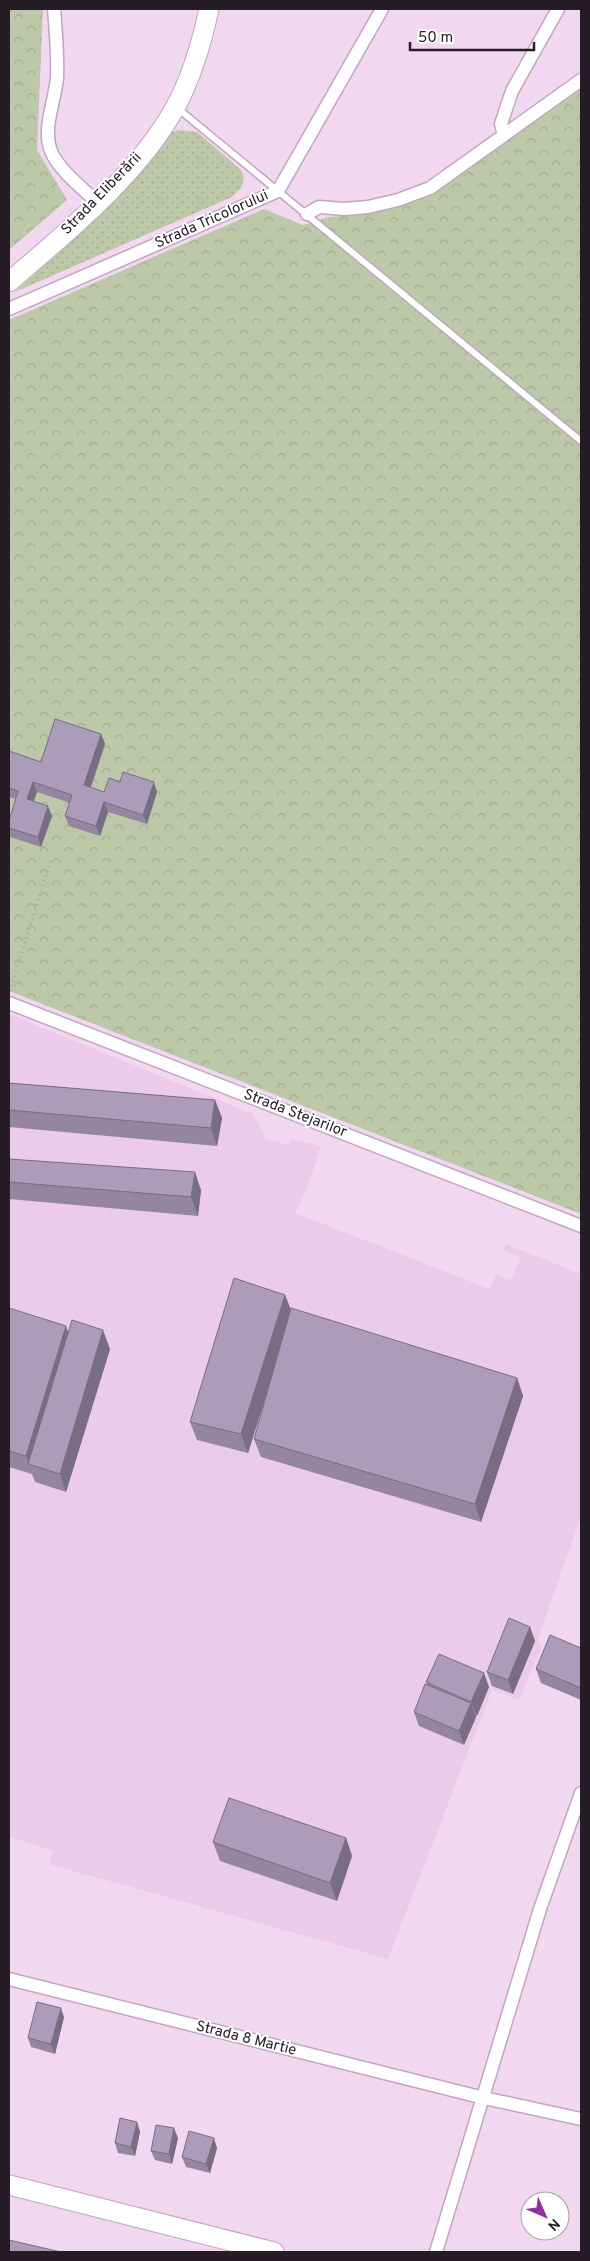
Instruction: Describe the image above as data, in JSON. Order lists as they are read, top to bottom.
{
  "streets": {
    "street": [
      "Strada Eliberării",
      "Strada Tricolorului",
      "Strada Stejarilor",
      "Strada 8 Martie"
    ]
  },
  "scale_bar": "50 m",
  "north": "bottom right"
}
